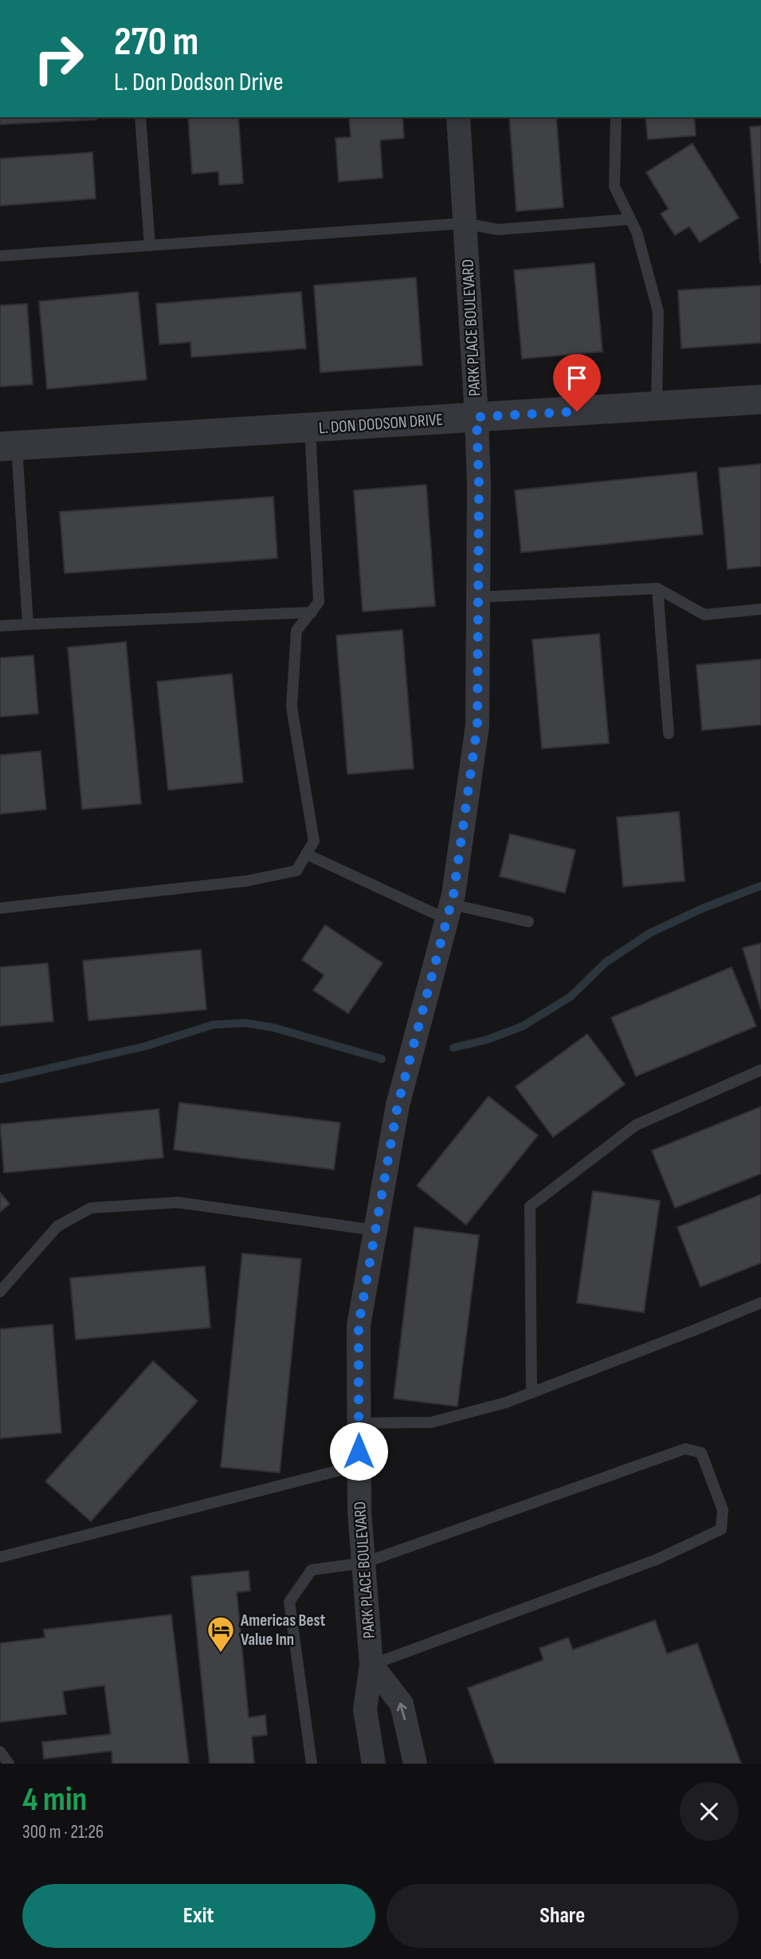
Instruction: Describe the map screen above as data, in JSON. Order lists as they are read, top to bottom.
{
  "streets": {
    "street": ["PARK PLACE BOULEVARD", "L. DON DODSON DRIVE"]
  },
  "crossings": [
    ["PARK PLACE BOULEVARD", "L. DON DODSON DRIVE"]
  ],
  "places": {
    "hotel": ["Americas Best Value Inn"]
  },
  "page": {
    "turn": ["270 m", "L. Don Dodson Drive"],
    "heading": ["4 min", "300 m · 21:26"],
    "buttons": ["Exit", "Share"]
  }
}
